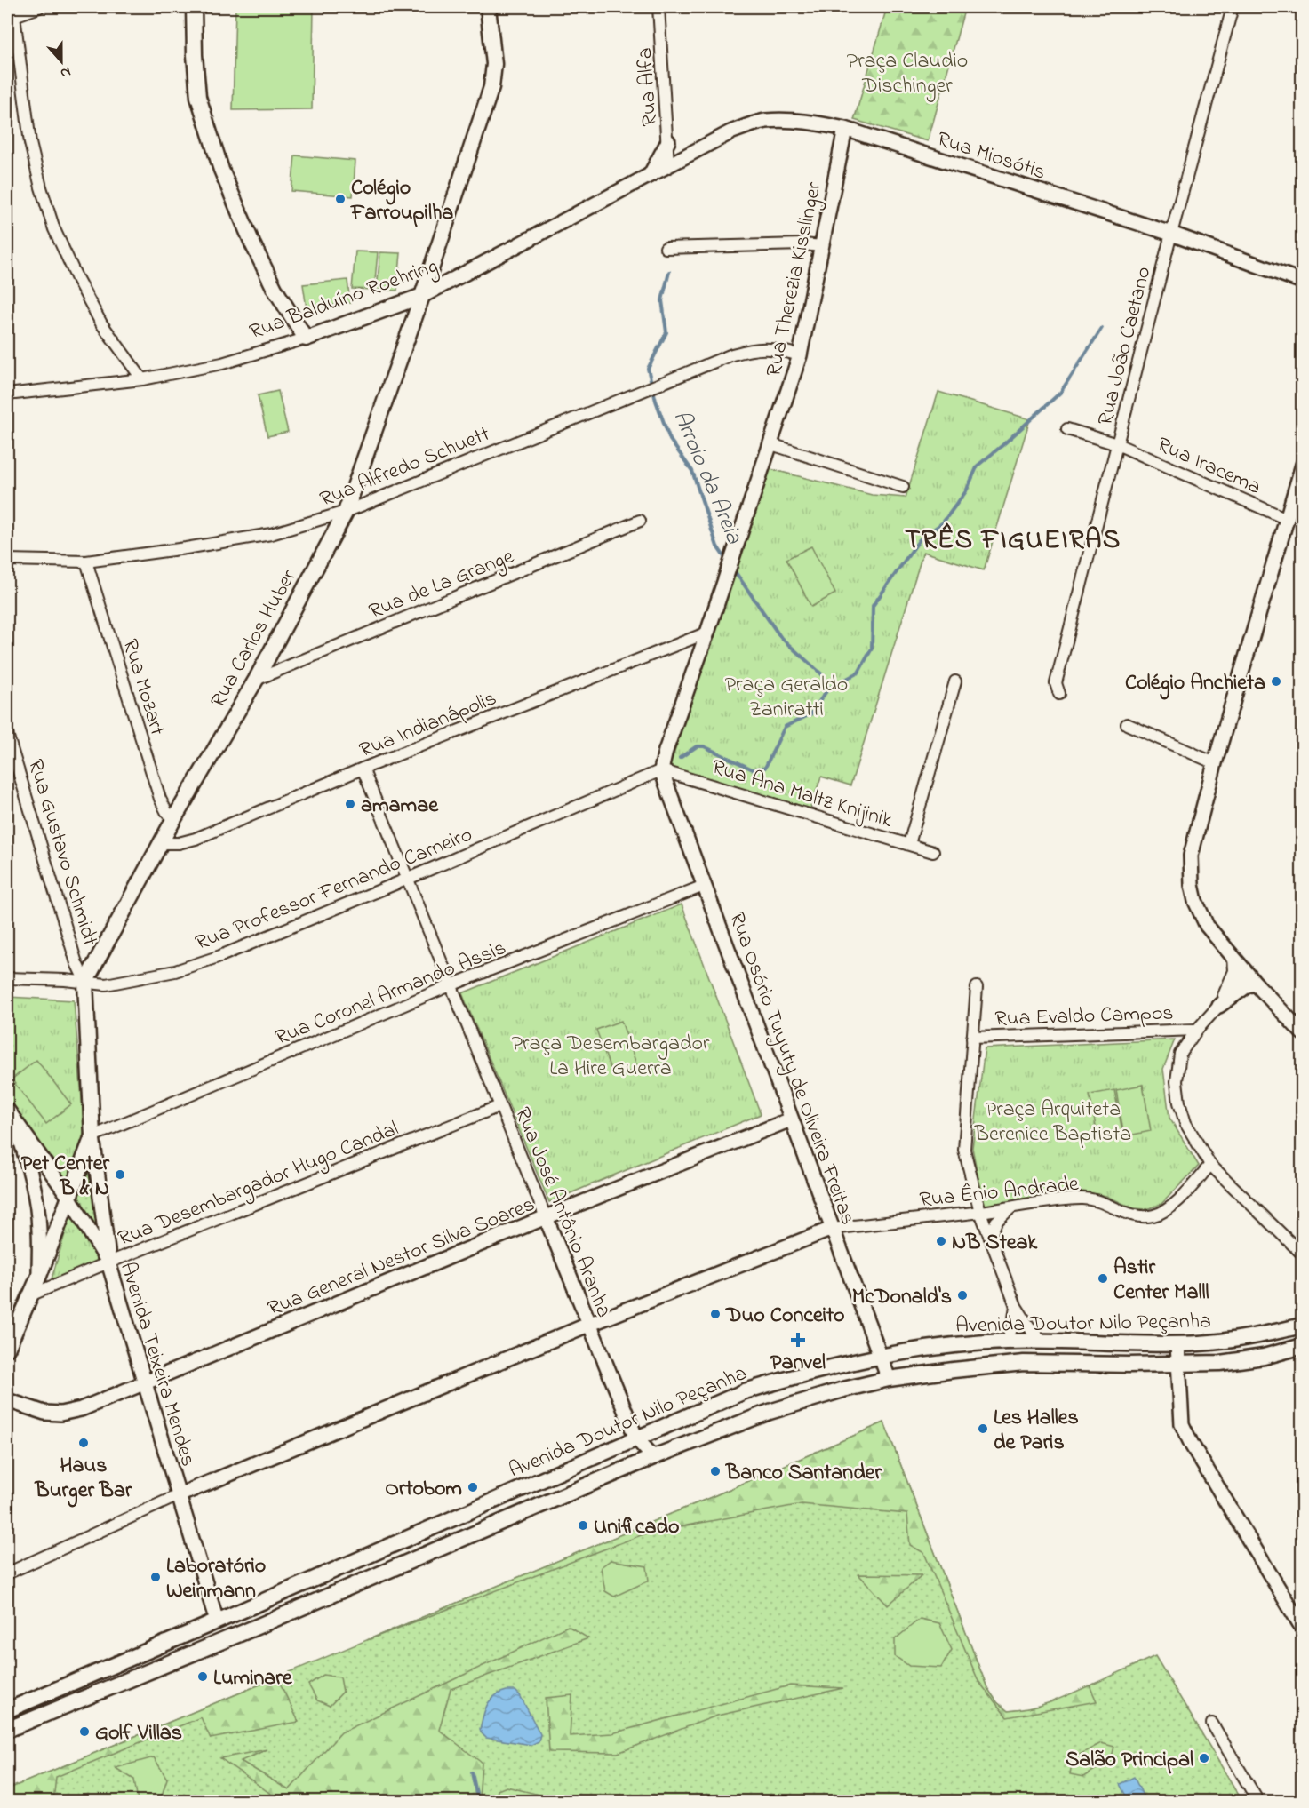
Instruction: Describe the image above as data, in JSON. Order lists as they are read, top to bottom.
{
  "streets": {
    "main road": ["Rua Balduíno Roehring", "Rua Carlos Huber", "Avenida Doutor Nilo Peçanha"],
    "street": [
      "Rua Alfa",
      "Rua Miosótis",
      "Rua Therezia Kisslinger",
      "Rua João Caetano",
      "Rua Iracema",
      "Rua Alfredo Schuett",
      "Rua de La Grange",
      "Rua Mozart",
      "Rua Indianápolis",
      "Rua Ana Maltz Knijinik",
      "Rua Gustavo Schmidt",
      "Rua Professor Fernando Carneiro",
      "Rua Coronel Armando Assis",
      "Rua Evaldo Campos",
      "Rua Osório Tuyuty de Oliveira Freitas",
      "Rua Desembargador Hugo Candal",
      "Rua Ênio Andrade",
      "Rua José Antônio Aranha",
      "Rua General Nestor Silva Soares",
      "Avenida Teixeira Mendes"
    ]
  },
  "crossings": [
    ["Rua Alfa", "Rua Miosótis"],
    ["Rua Alfa", "Rua Balduíno Roehring"],
    ["Rua Miosótis", "Rua Therezia Kisslinger"],
    ["Rua Miosótis", "Rua Balduíno Roehring"],
    ["Rua Miosótis", "Rua João Caetano"],
    ["Rua Therezia Kisslinger", "Rua Alfredo Schuett"],
    ["Rua Therezia Kisslinger", "Rua Indianápolis"],
    ["Rua Therezia Kisslinger", "Rua Ana Maltz Knijinik"],
    ["Rua Therezia Kisslinger", "Rua Professor Fernando Carneiro"],
    ["Rua Therezia Kisslinger", "Rua Osório Tuyuty de Oliveira Freitas"],
    ["Rua Balduíno Roehring", "Rua Carlos Huber"],
    ["Rua João Caetano", "Rua Iracema"],
    ["Rua Alfredo Schuett", "Rua Carlos Huber"],
    ["Rua Alfredo Schuett", "Rua Mozart"],
    ["Rua de La Grange", "Rua Carlos Huber"],
    ["Rua Carlos Huber", "Rua Mozart"],
    ["Rua Carlos Huber", "Rua Indianápolis"],
    ["Rua Carlos Huber", "Rua Gustavo Schmidt"],
    ["Rua Carlos Huber", "Rua Professor Fernando Carneiro"],
    ["Rua Indianápolis", "Rua José Antônio Aranha"],
    ["Rua Ana Maltz Knijinik", "Rua Professor Fernando Carneiro"],
    ["Rua Ana Maltz Knijinik", "Rua Osório Tuyuty de Oliveira Freitas"],
    ["Rua Gustavo Schmidt", "Rua Professor Fernando Carneiro"],
    ["Rua Professor Fernando Carneiro", "Rua Osório Tuyuty de Oliveira Freitas"],
    ["Rua Professor Fernando Carneiro", "Rua José Antônio Aranha"],
    ["Rua Coronel Armando Assis", "Rua Osório Tuyuty de Oliveira Freitas"],
    ["Rua Coronel Armando Assis", "Rua José Antônio Aranha"],
    ["Rua Osório Tuyuty de Oliveira Freitas", "Rua Ênio Andrade"],
    ["Rua Osório Tuyuty de Oliveira Freitas", "Rua General Nestor Silva Soares"],
    ["Rua Osório Tuyuty de Oliveira Freitas", "Avenida Doutor Nilo Peçanha"],
    ["Rua Desembargador Hugo Candal", "Rua José Antônio Aranha"],
    ["Rua Desembargador Hugo Candal", "Avenida Teixeira Mendes"],
    ["Rua José Antônio Aranha", "Rua General Nestor Silva Soares"],
    ["Rua José Antônio Aranha", "Avenida Doutor Nilo Peçanha"],
    ["Rua General Nestor Silva Soares", "Avenida Teixeira Mendes"],
    ["Avenida Doutor Nilo Peçanha", "Avenida Teixeira Mendes"]
  ],
  "districts": ["TRÊS FIGUEIRAS"],
  "water": ["Arroio da Areia"],
  "parks": [
    "Praça Claudio Dischinger",
    "Praça Geraldo Zaniratti",
    "Praça Desembargador La Hire Guerra",
    "Praça Arquiteta Berenice Baptista"
  ],
  "places": {
    "other": [
      "Colégio Farroupilha",
      "Colégio Anchieta",
      "amamae",
      "Pet Center B & N",
      "NB Steak",
      "Astir Center Malll",
      "McDonald's",
      "Duo Conceito",
      "Les Halles de Paris",
      "Haus Burger Bar",
      "Banco Santander",
      "Ortobom",
      "Unificado",
      "Laboratório Weinmann",
      "Luminare",
      "Golf Villas",
      "Salão Principal"
    ],
    "health": ["Panvel"]
  },
  "north": "bottom"
}
